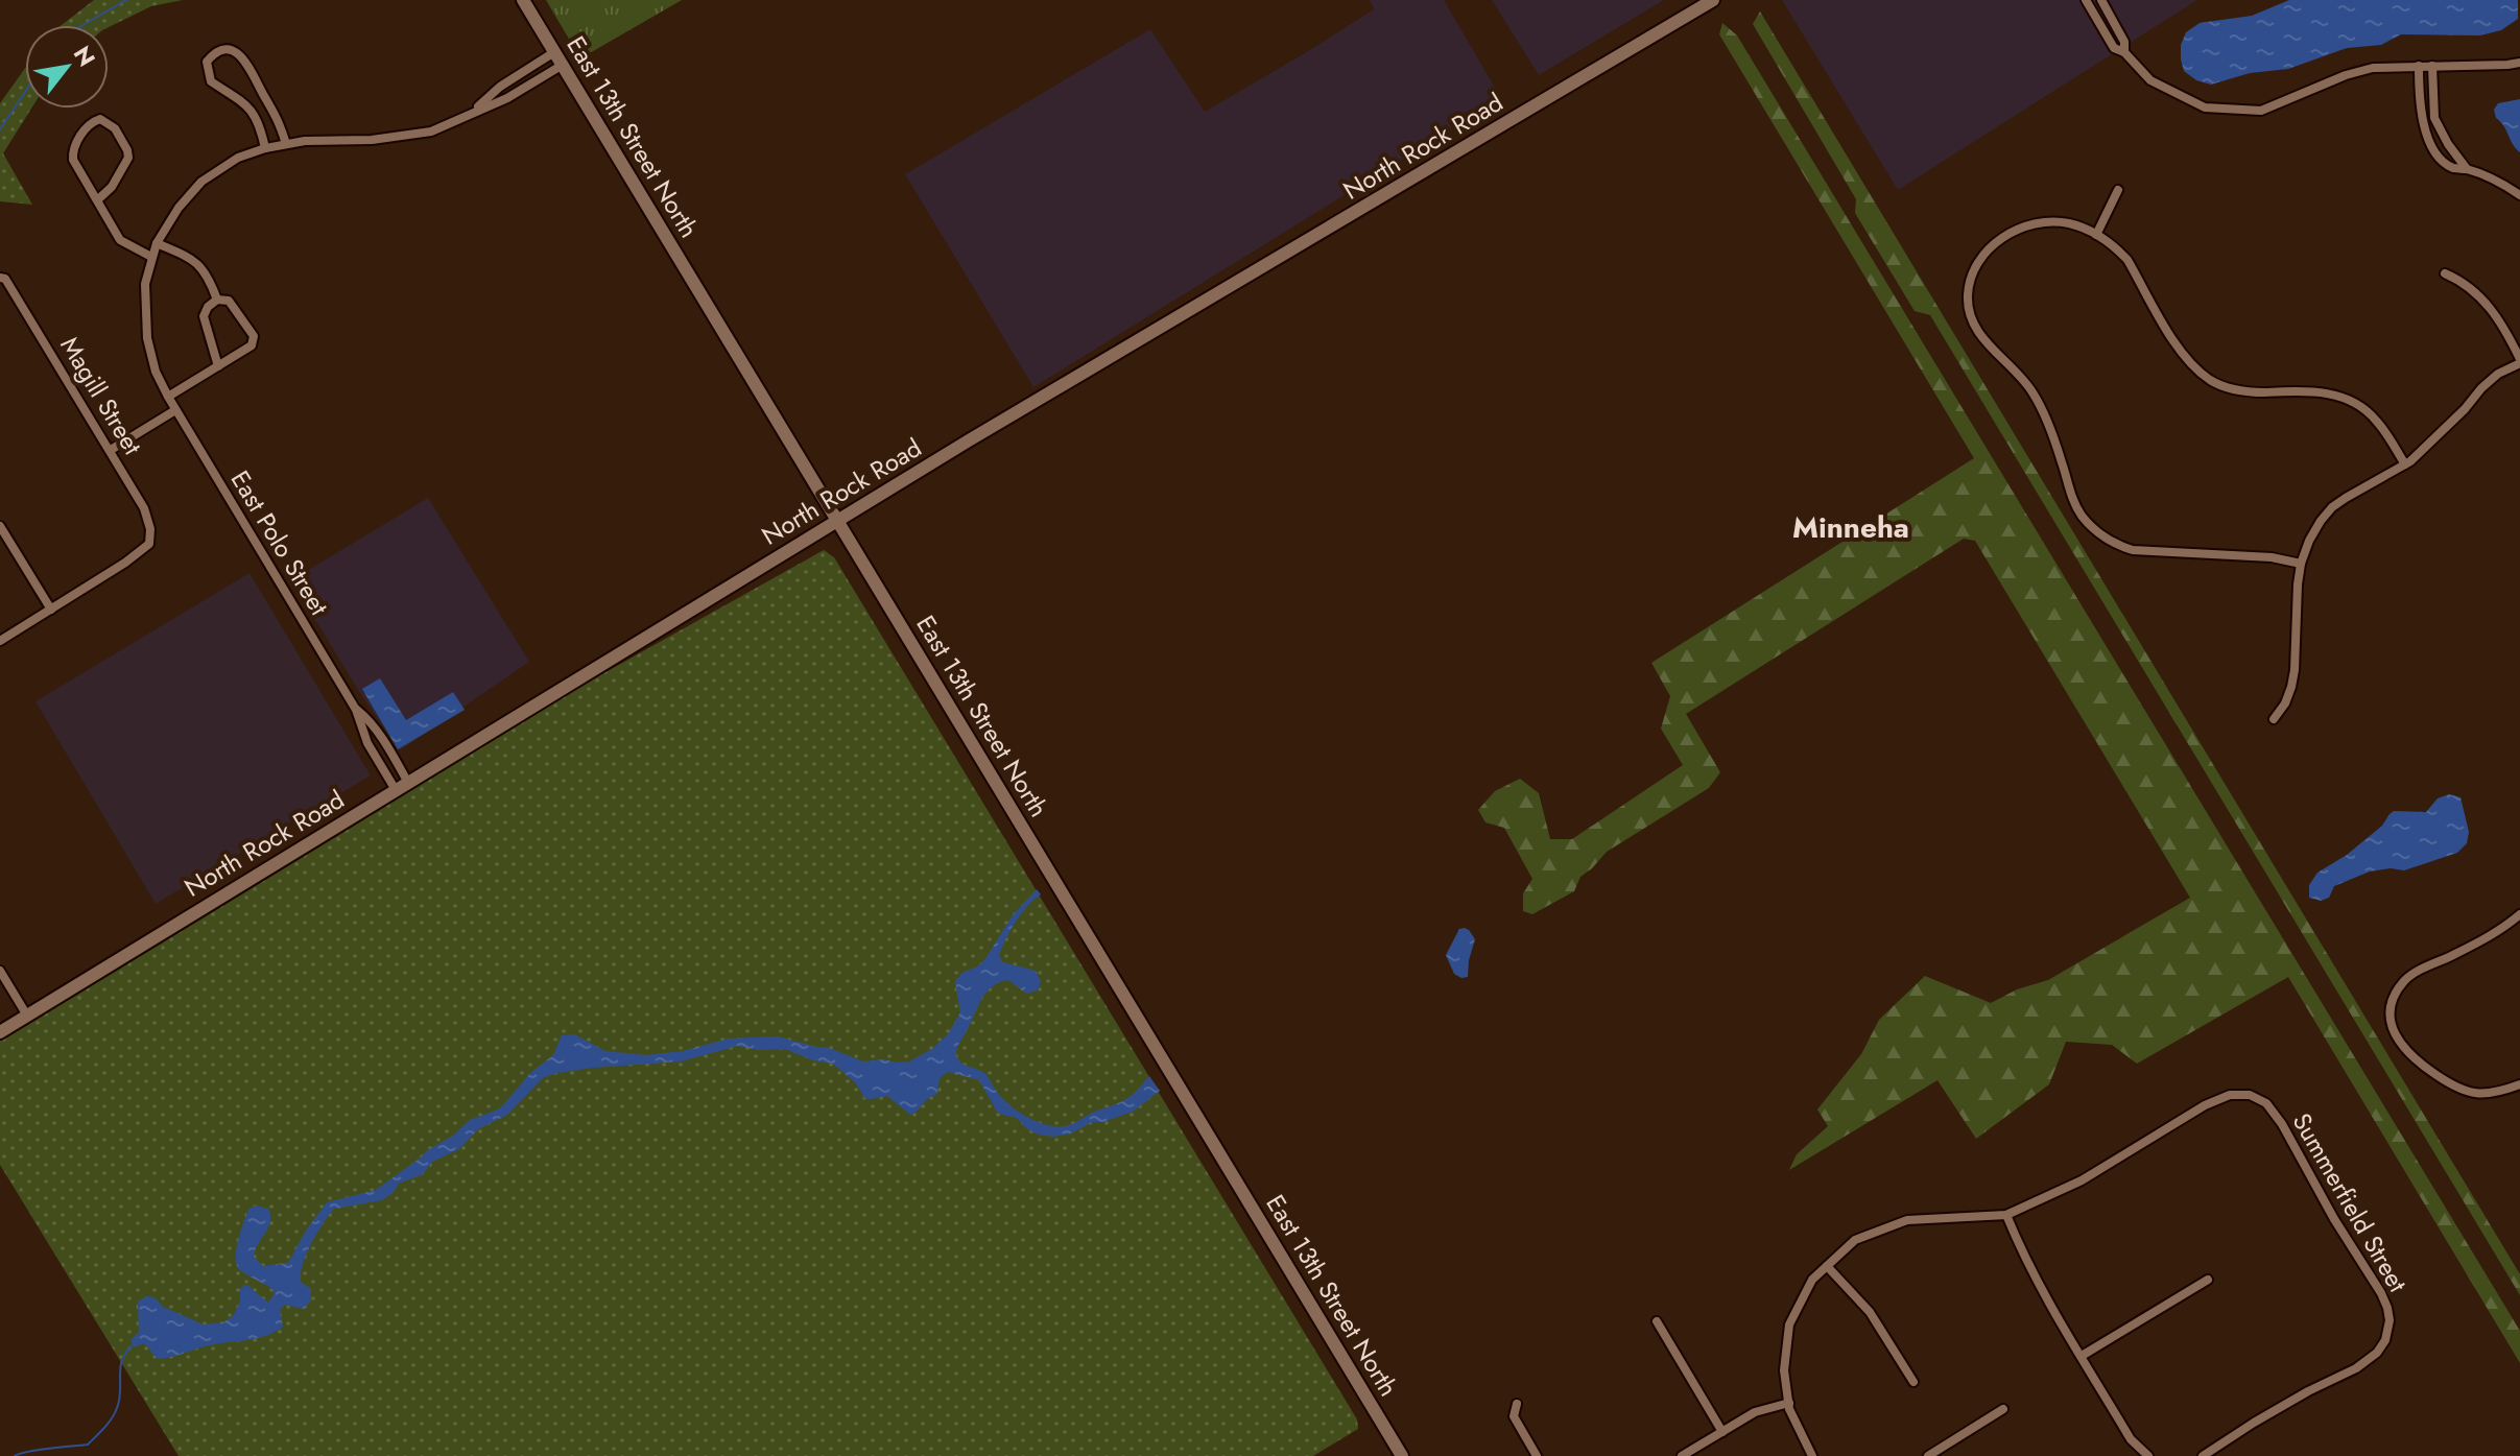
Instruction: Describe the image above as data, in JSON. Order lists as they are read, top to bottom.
{
  "streets": {
    "main road": ["East 13th Street North", "North Rock Road"],
    "street": ["Magill Street", "East Polo Street", "Summerfield Street"]
  },
  "crossings": [
    ["East 13th Street North", "North Rock Road"],
    ["North Rock Road", "East Polo Street"]
  ],
  "districts": ["Minneha"],
  "north": "top right"
}
